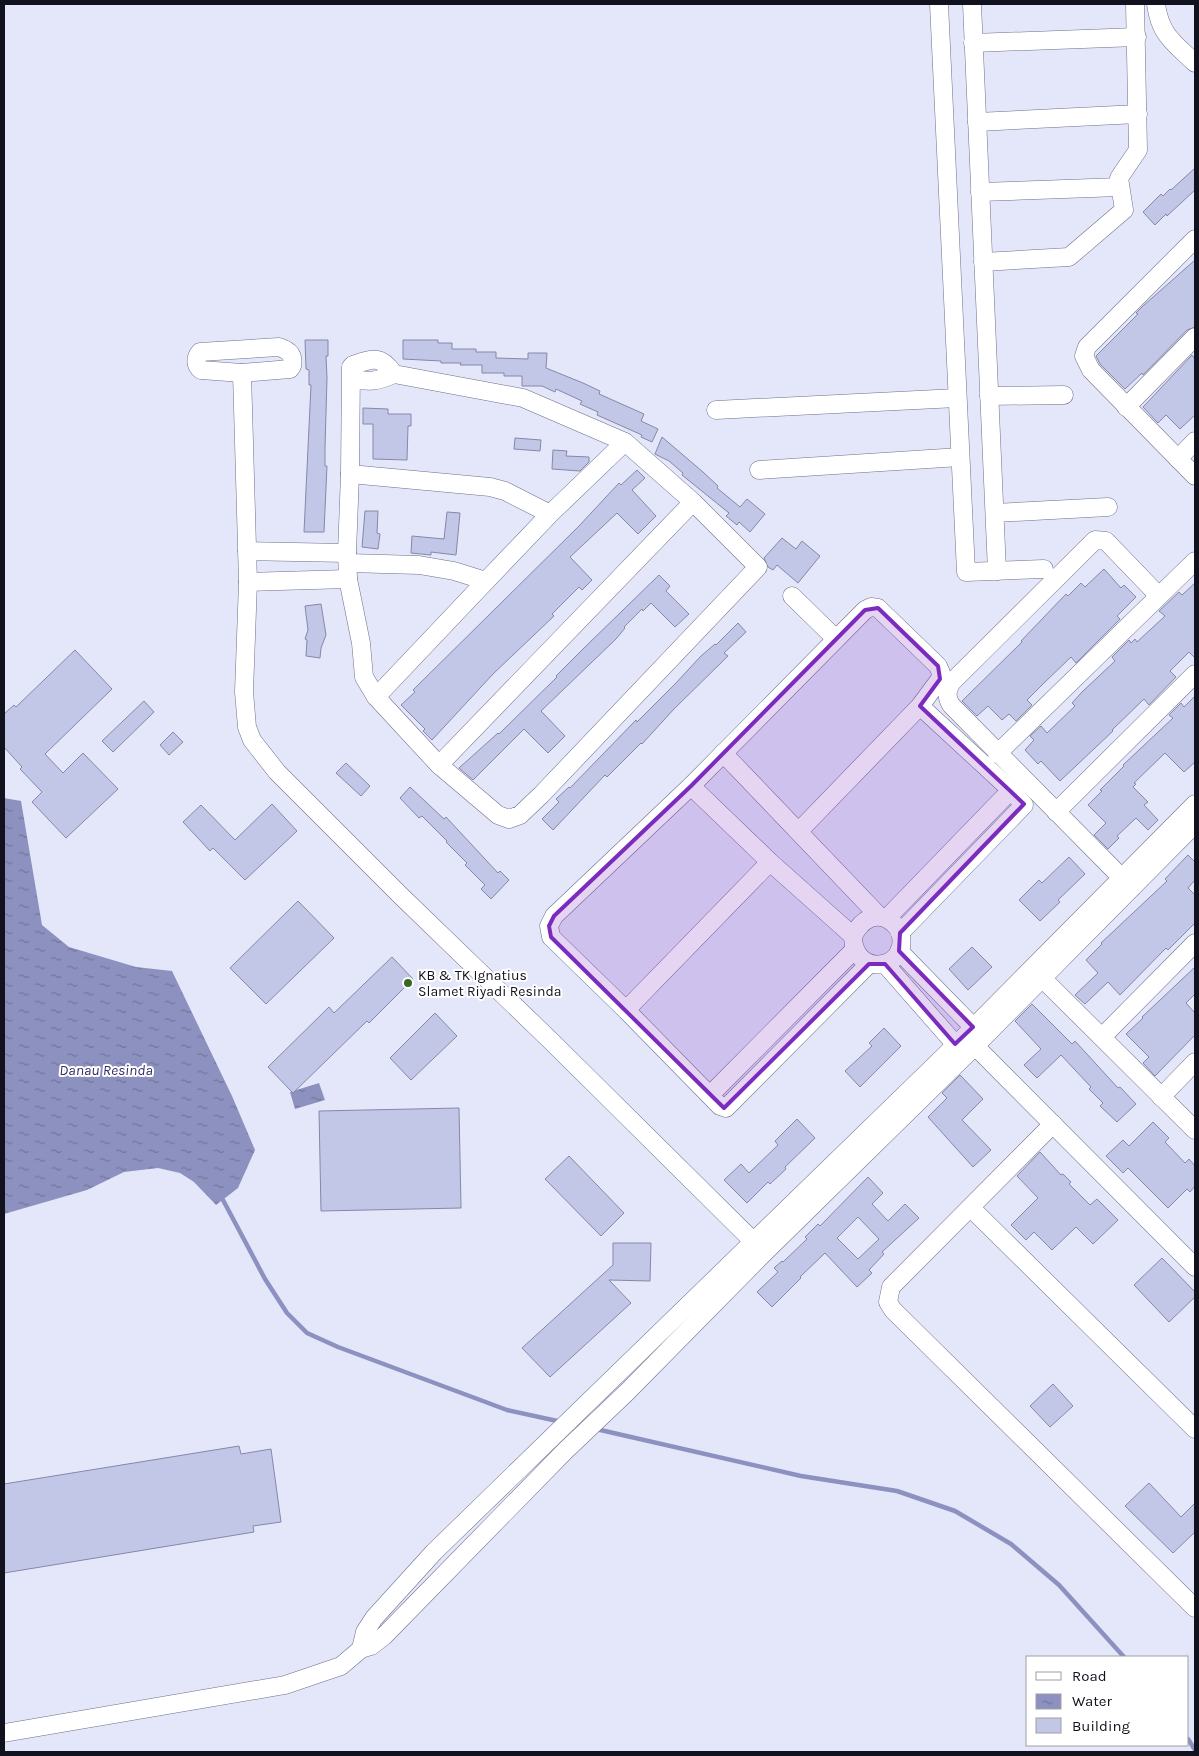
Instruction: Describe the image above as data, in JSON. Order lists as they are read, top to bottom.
{
  "water": ["Danau Resinda"],
  "places": ["KB & TK Ignatius Slamet Riyadi Resinda"],
  "legend": ["Road", "Water", "Building"]
}
